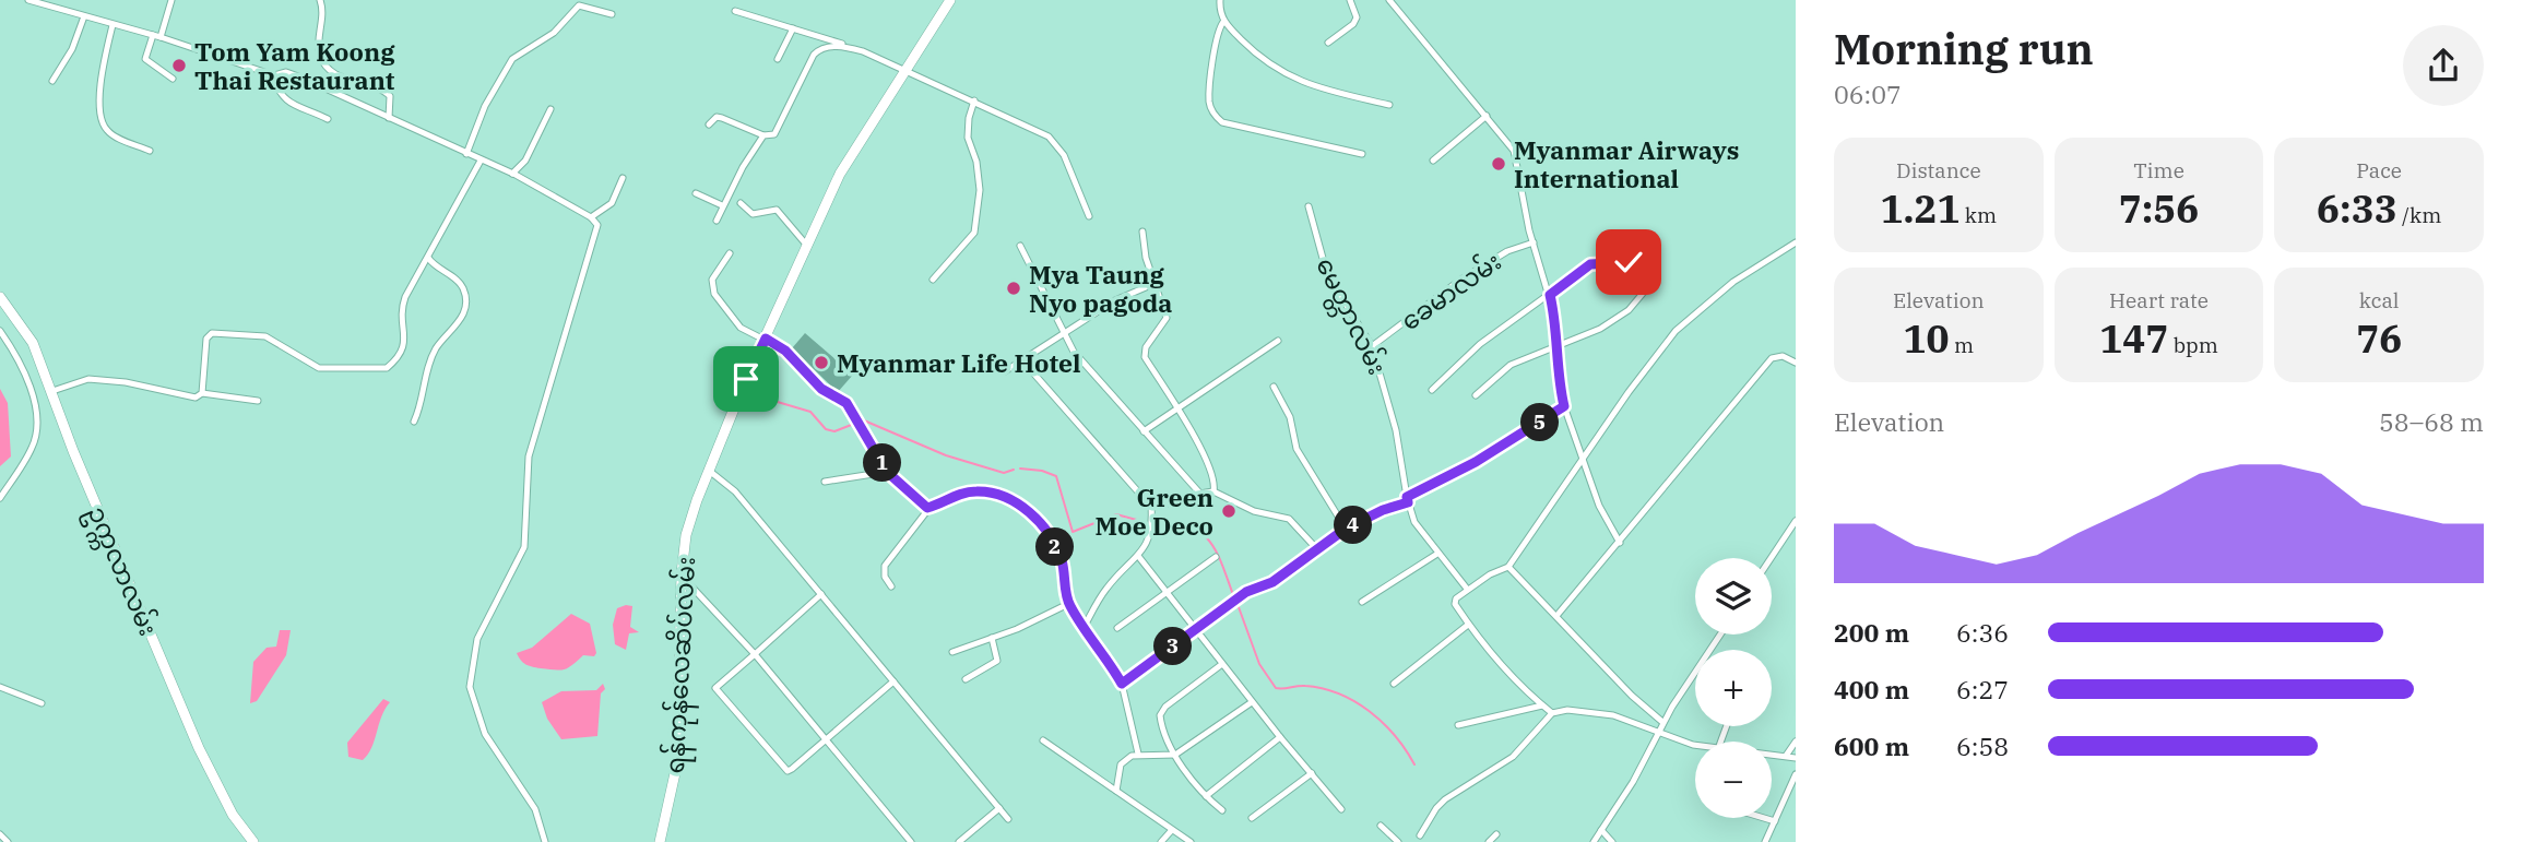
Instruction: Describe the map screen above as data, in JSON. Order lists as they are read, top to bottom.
{
  "streets": {
    "main road": ["ဥက္ကလာလမ်း", "ရန်ကုန်လေဆိပ်လမ်း"],
    "street": ["ခေမာလမ်း", "မေတ္တာလမ်း"]
  },
  "crossings": [
    ["ခေမာလမ်း", "မေတ္တာလမ်း"]
  ],
  "places": [
    "Tom Yam Koong Thai Restaurant",
    "Myanmar Airways International",
    "Mya Taung Nyo pagoda",
    "Myanmar Life Hotel",
    "Green Moe Deco"
  ],
  "page": {
    "heading": ["Morning run", "06:07"],
    "stats": [
      ["Distance", "1.21 km"],
      ["Time", "7:56"],
      ["Pace", "6:33 /km"],
      ["Elevation", "10 m"],
      ["Heart rate", "147 bpm"],
      ["kcal", "76"]
    ],
    "chart": ["Elevation", "58–68 m"],
    "pins": [
      "5",
      "1",
      "4",
      "2",
      "3"
    ],
    "map_buttons": ["+", "−"],
    "list": [
      {
        "name": "200 m",
        "note": "6:36"
      },
      {
        "name": "400 m",
        "note": "6:27"
      },
      {
        "name": "600 m",
        "note": "6:58"
      }
    ]
  }
}
